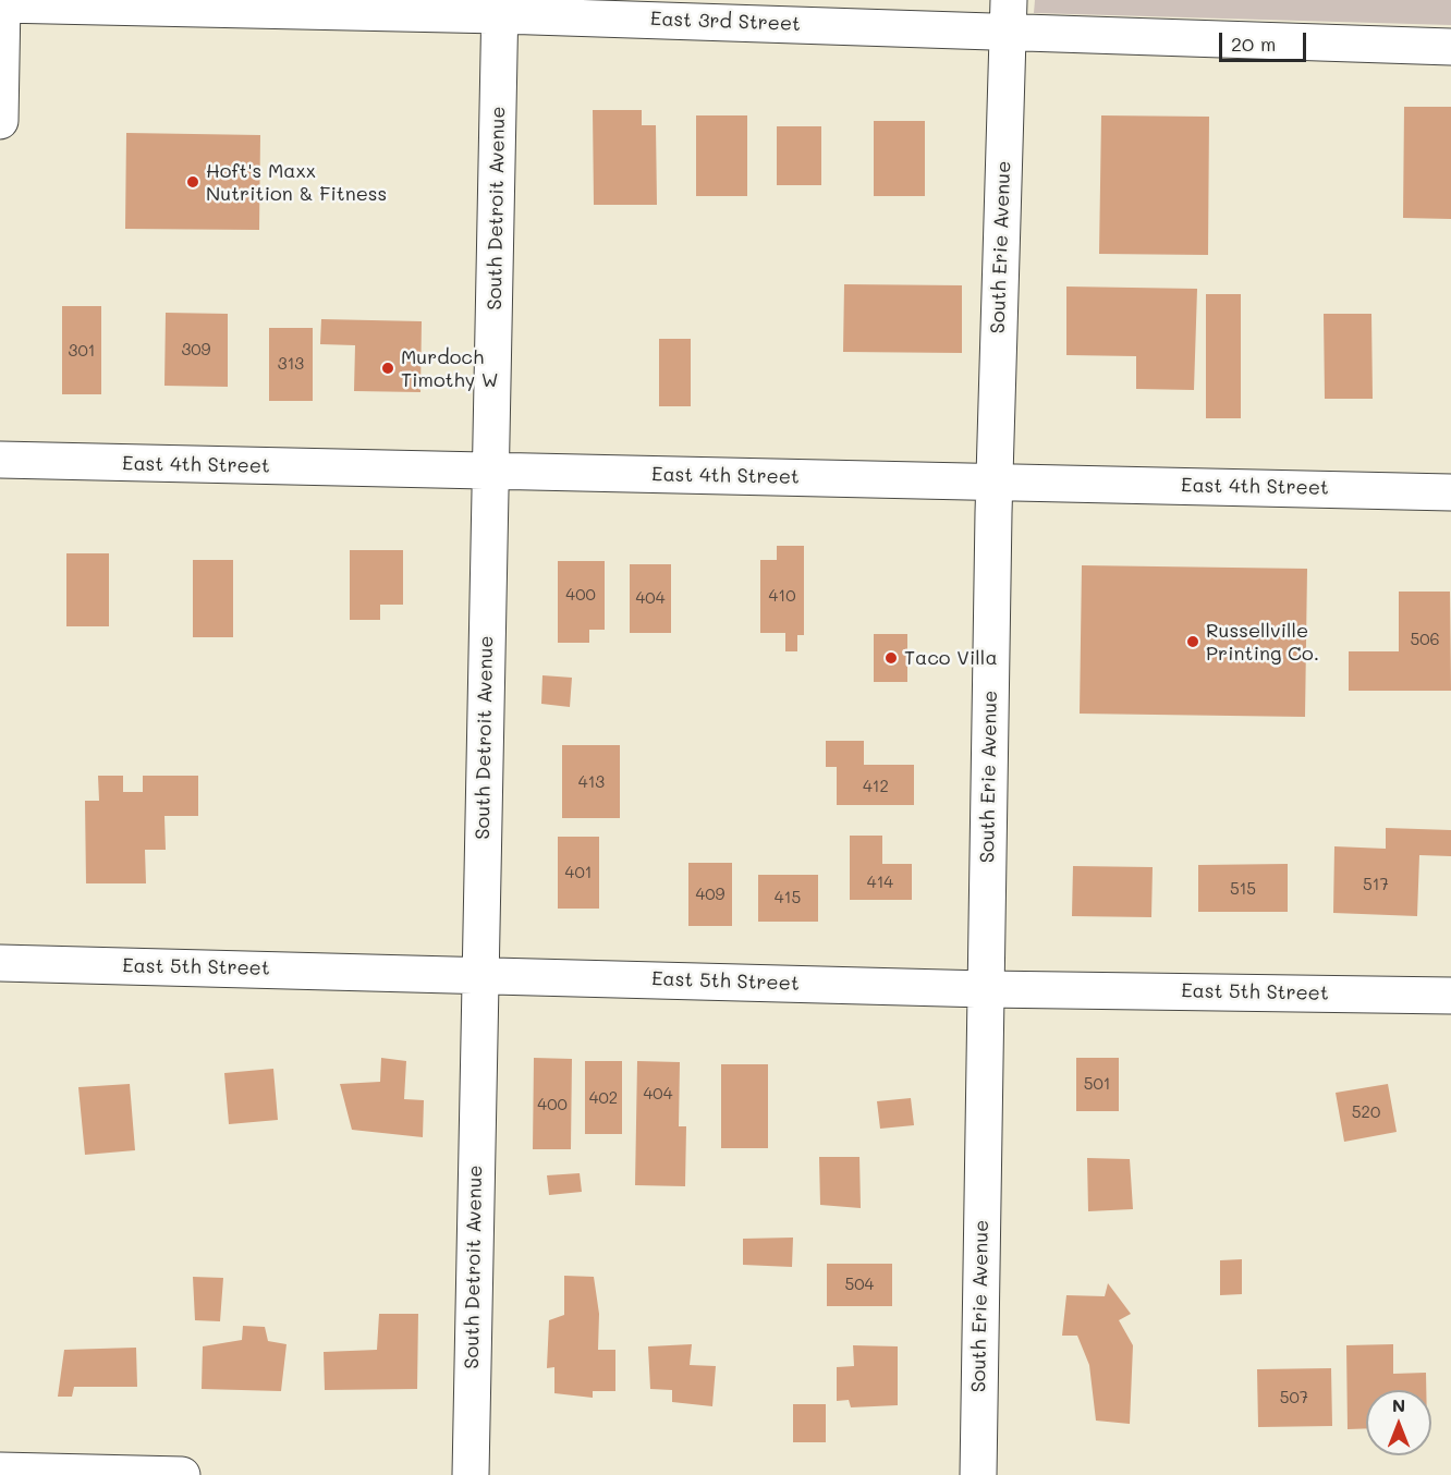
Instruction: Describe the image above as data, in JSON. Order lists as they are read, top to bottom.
{
  "streets": {
    "street": [
      "East 3rd Street",
      "South Detroit Avenue",
      "South Erie Avenue",
      "East 4th Street",
      "East 5th Street"
    ]
  },
  "crossings": [
    ["East 3rd Street", "South Detroit Avenue"],
    ["East 3rd Street", "South Erie Avenue"],
    ["South Detroit Avenue", "East 4th Street"],
    ["South Detroit Avenue", "East 5th Street"],
    ["South Erie Avenue", "East 4th Street"],
    ["South Erie Avenue", "East 5th Street"]
  ],
  "places": [
    "Hoft's Maxx Nutrition & Fitness",
    "Murdoch Timothy W",
    "Russellville Printing Co.",
    "Taco Villa"
  ],
  "house_numbers": [
    "309",
    "301",
    "313",
    "400",
    "410",
    "404",
    "506",
    "413",
    "412",
    "401",
    "414",
    "517",
    "515",
    "409",
    "415",
    "501",
    "404",
    "402",
    "400",
    "520",
    "504",
    "507"
  ],
  "scale_bar": "20 m",
  "north": "top"
}
